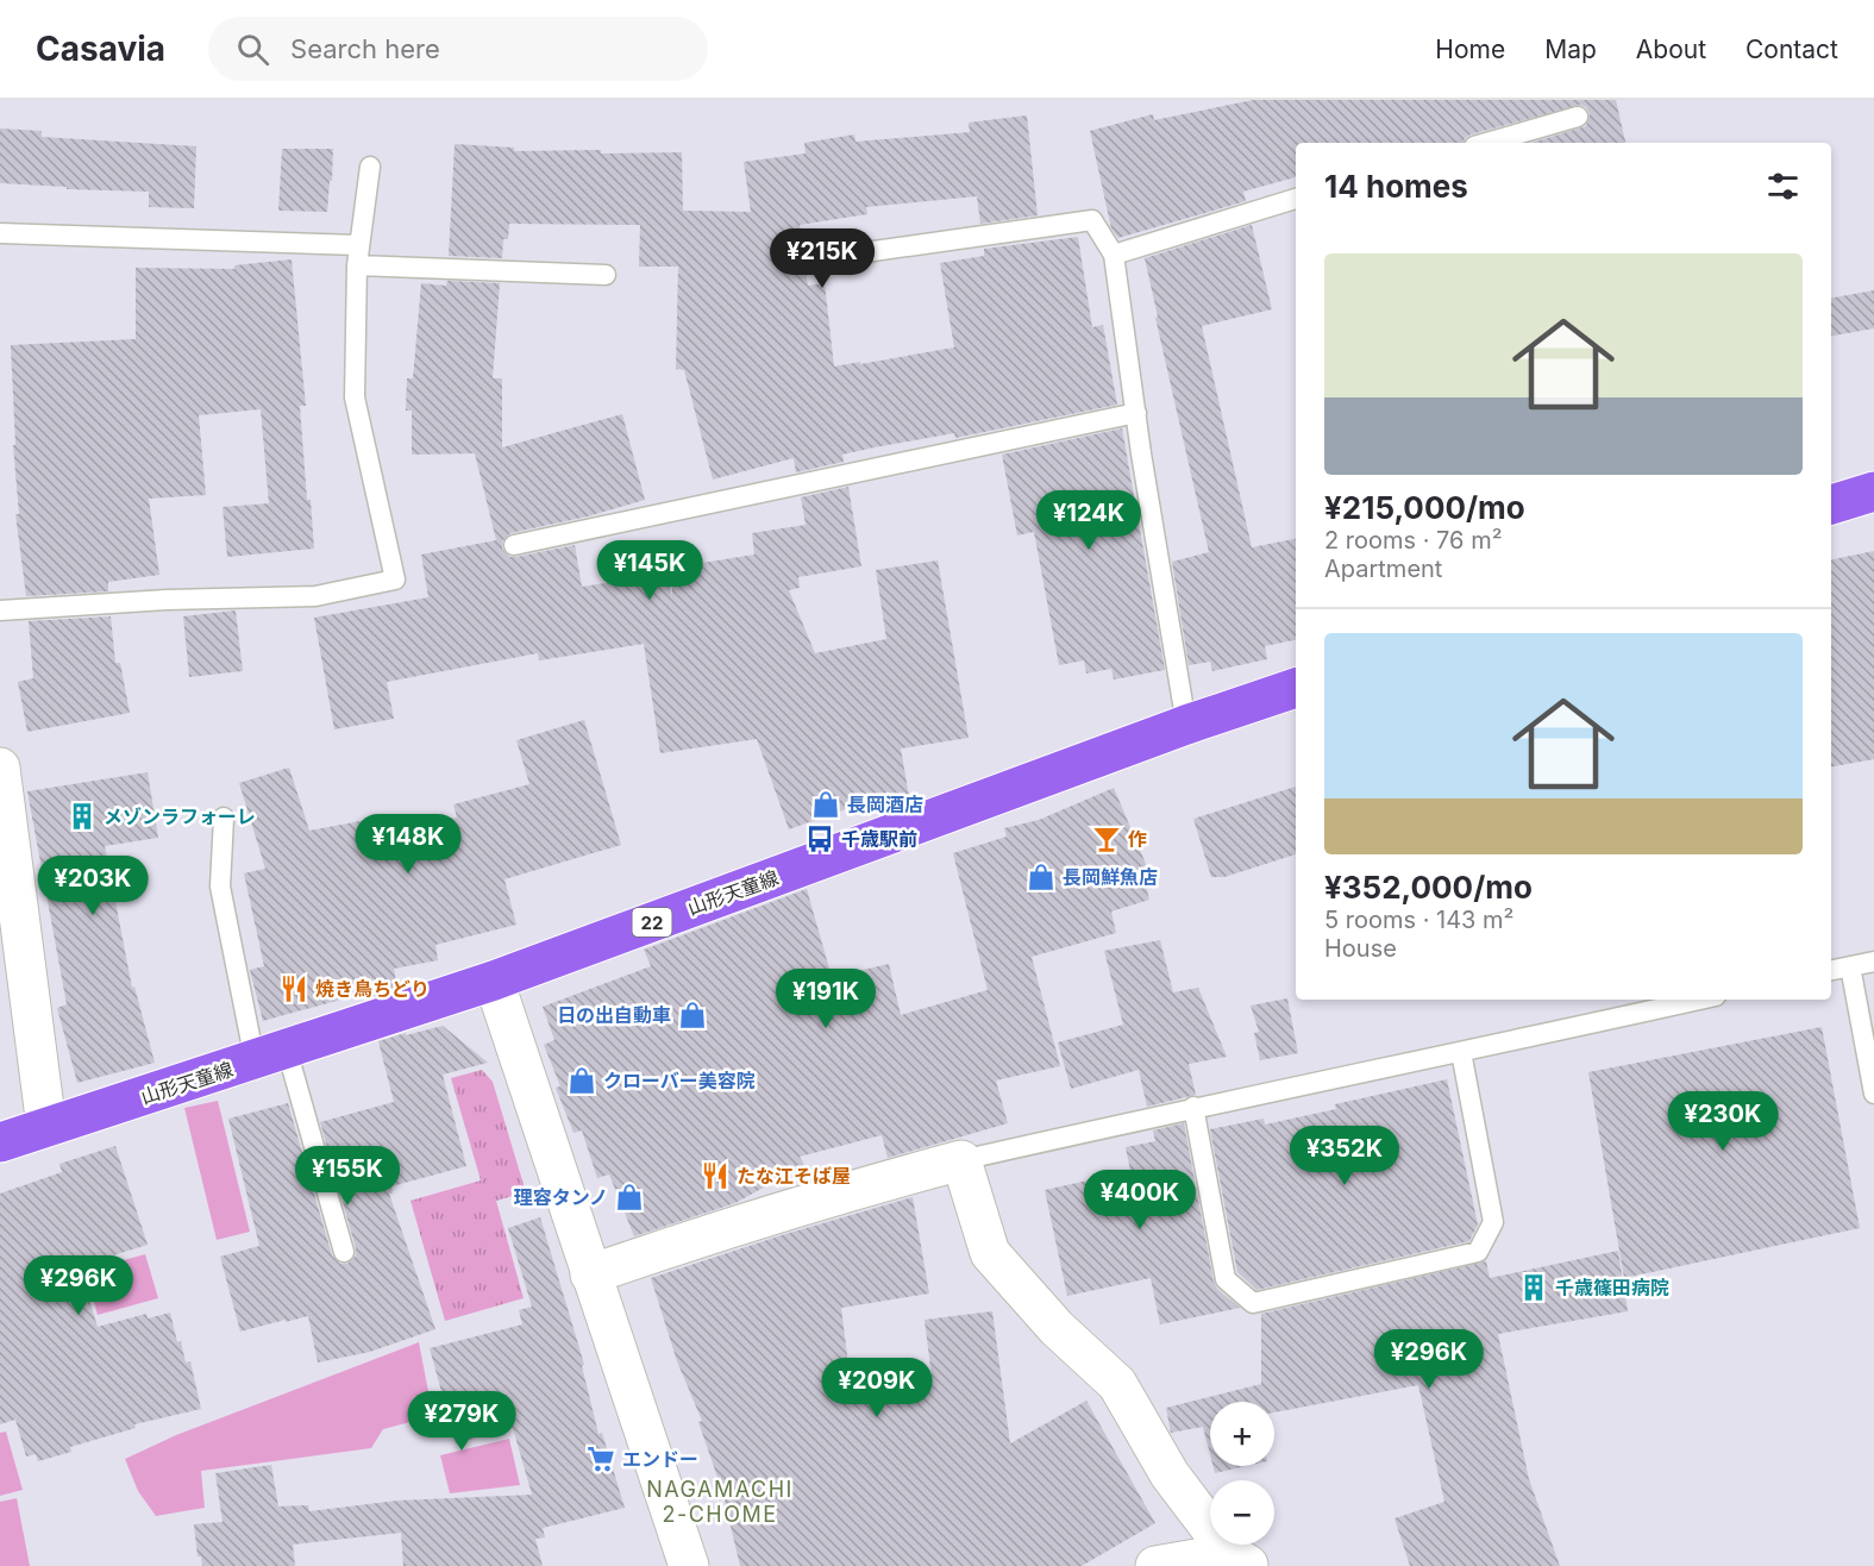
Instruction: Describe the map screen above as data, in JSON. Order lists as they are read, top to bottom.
{
  "streets": {
    "main road": ["山形天童線", "22"]
  },
  "districts": ["NAGAMACHI 2-CHOME"],
  "places": {
    "shop": [
      "長岡酒店",
      "長岡鮮魚店",
      "日の出自動車",
      "クローバー美容院",
      "理容タンノ"
    ],
    "building": ["メゾンラフォーレ", "千歳篠田病院"],
    "bus stop": ["千歳駅前"],
    "bar": ["作"],
    "restaurant": ["焼き鳥ちどり", "たな江そば屋"],
    "supermarket": ["エンドー"]
  },
  "page": {
    "header": "Casavia",
    "search": "Search here",
    "nav": [
      "Home",
      "Map",
      "About",
      "Contact"
    ],
    "heading": "14 homes",
    "price": [
      "¥215K",
      "¥124K",
      "¥145K",
      "¥148K",
      "¥203K",
      "¥191K",
      "¥230K",
      "¥352K",
      "¥155K",
      "¥400K",
      "¥296K",
      "¥296K",
      "¥209K",
      "¥279K"
    ],
    "list": [
      {
        "name": "¥215,000/mo",
        "note": "2 rooms · 76 m² · Apartment"
      },
      {
        "name": "¥352,000/mo",
        "note": "5 rooms · 143 m² · House"
      }
    ],
    "map_buttons": ["+", "−"]
  }
}
